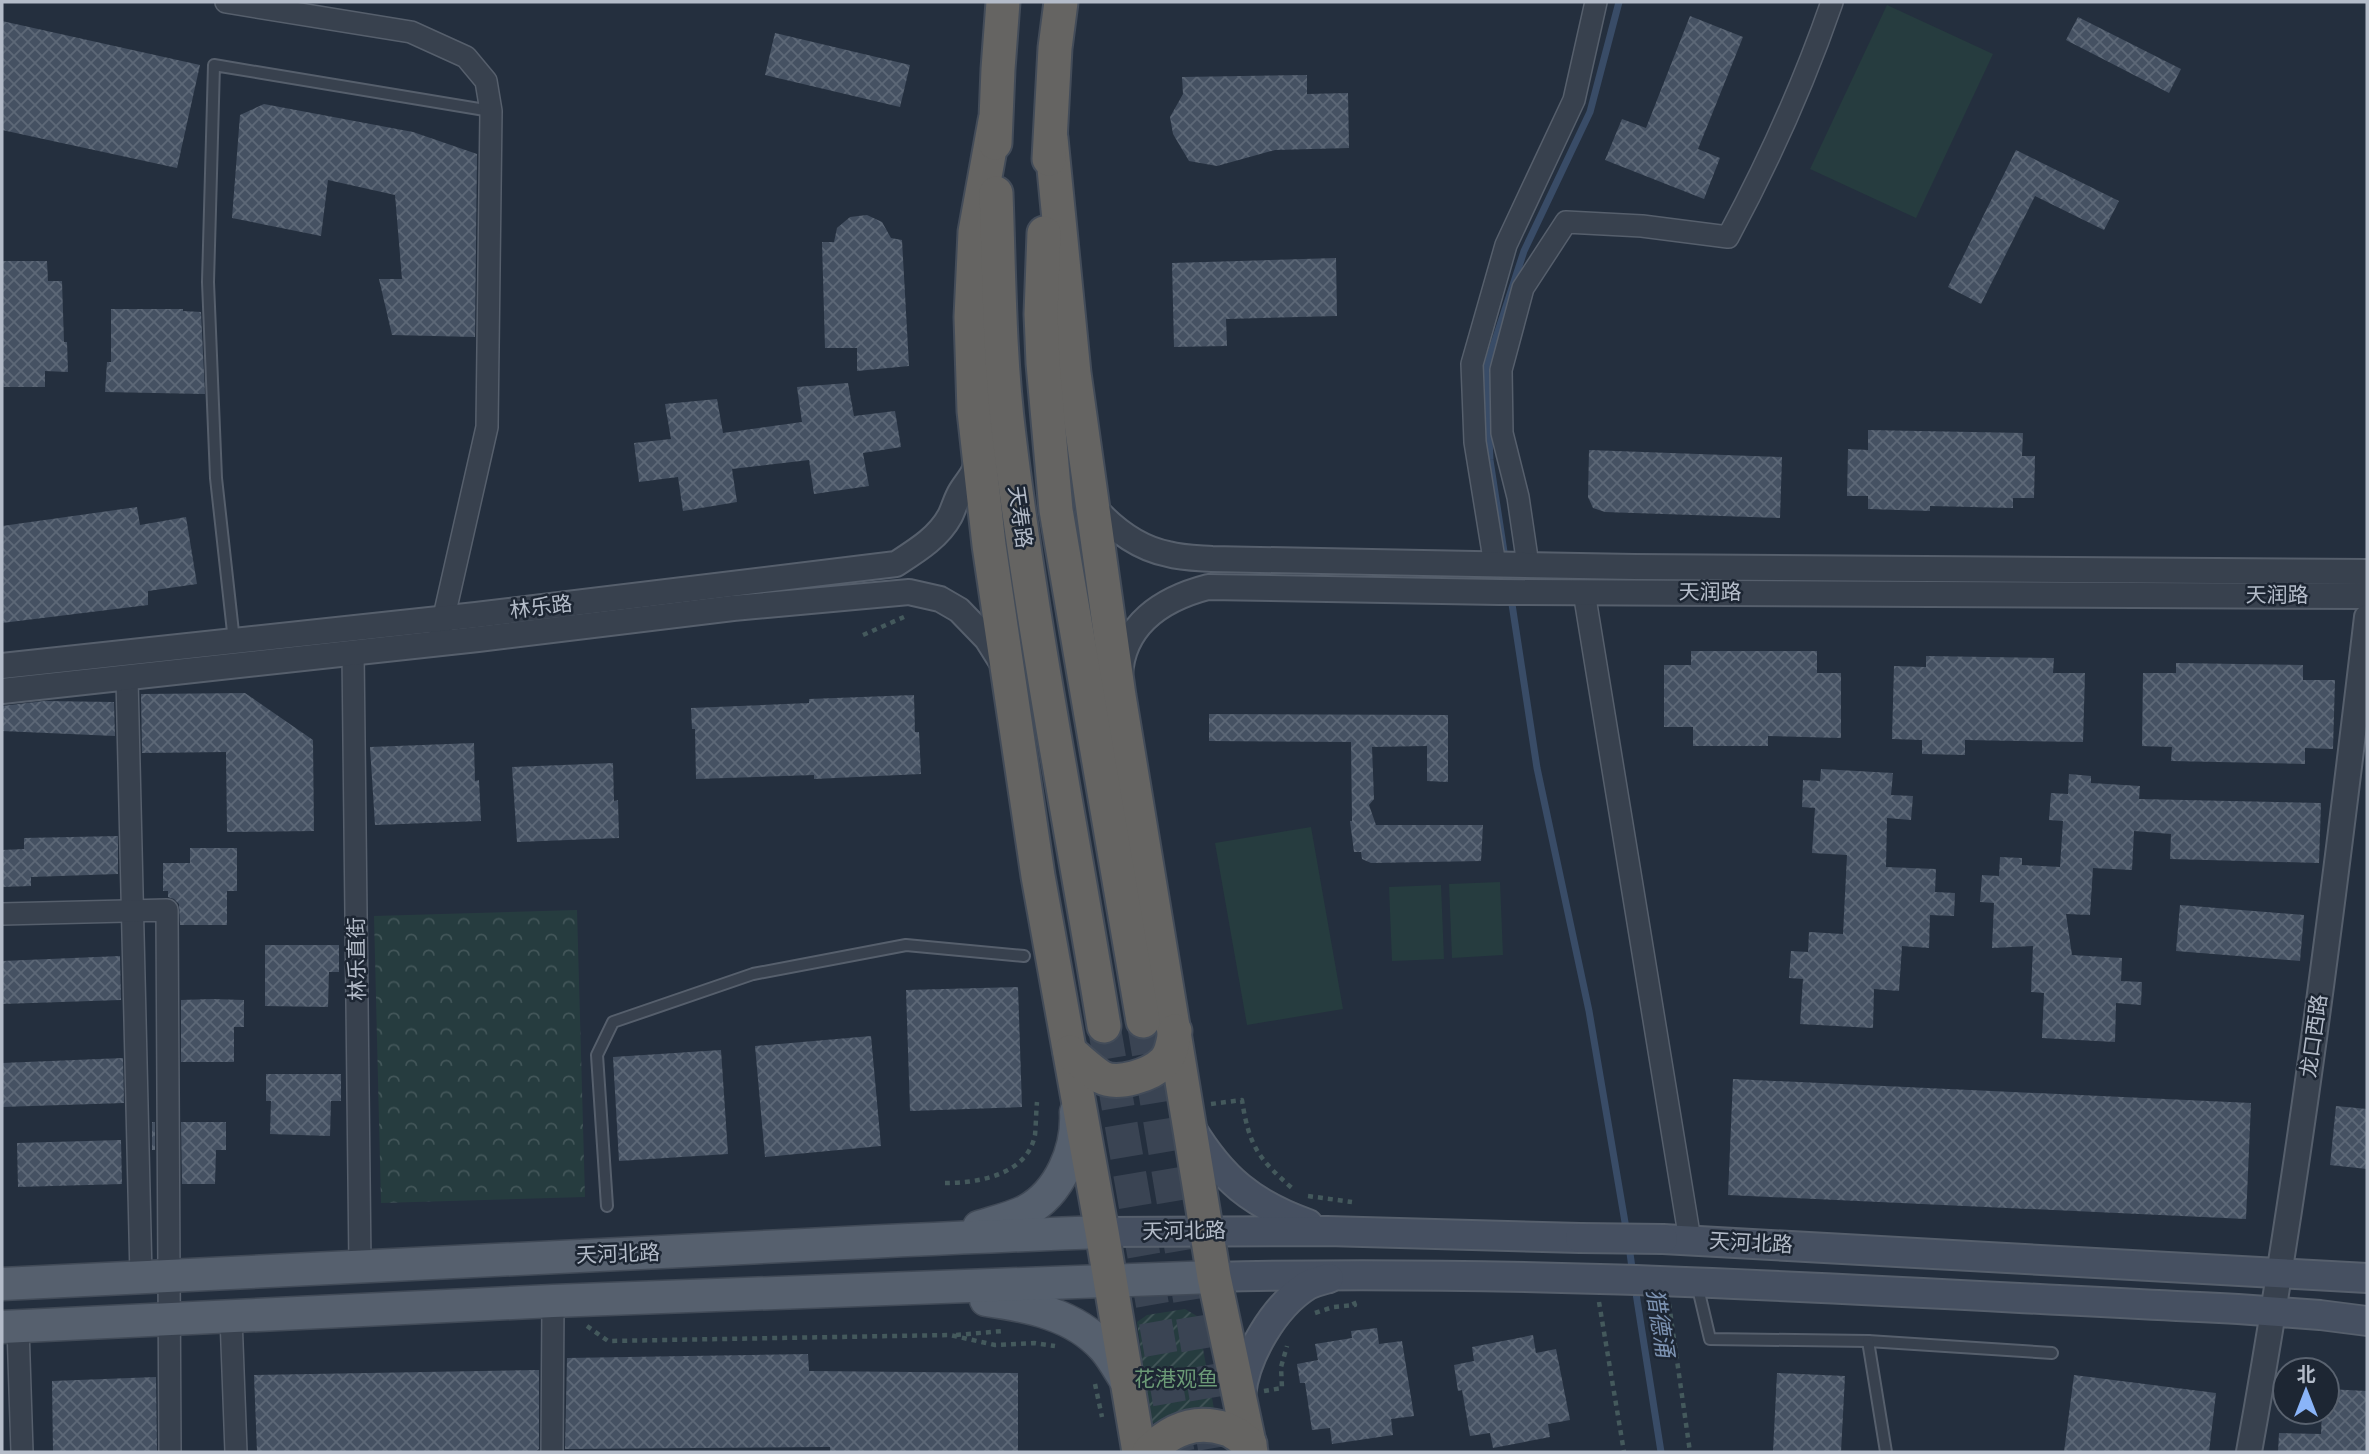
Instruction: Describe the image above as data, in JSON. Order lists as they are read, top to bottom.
{
  "streets": {
    "highway": ["天寿路"],
    "main road": ["天河北路"],
    "street": [
      "天润路",
      "林乐路",
      "林乐直街",
      "龙口西路"
    ]
  },
  "crossings": [
    ["林乐路", "林乐直街"],
    ["林乐直街", "天河北路"],
    ["龙口西路", "天河北路"]
  ],
  "water": ["猎德涌"],
  "parks": ["花港观鱼"],
  "north": "top"
}
